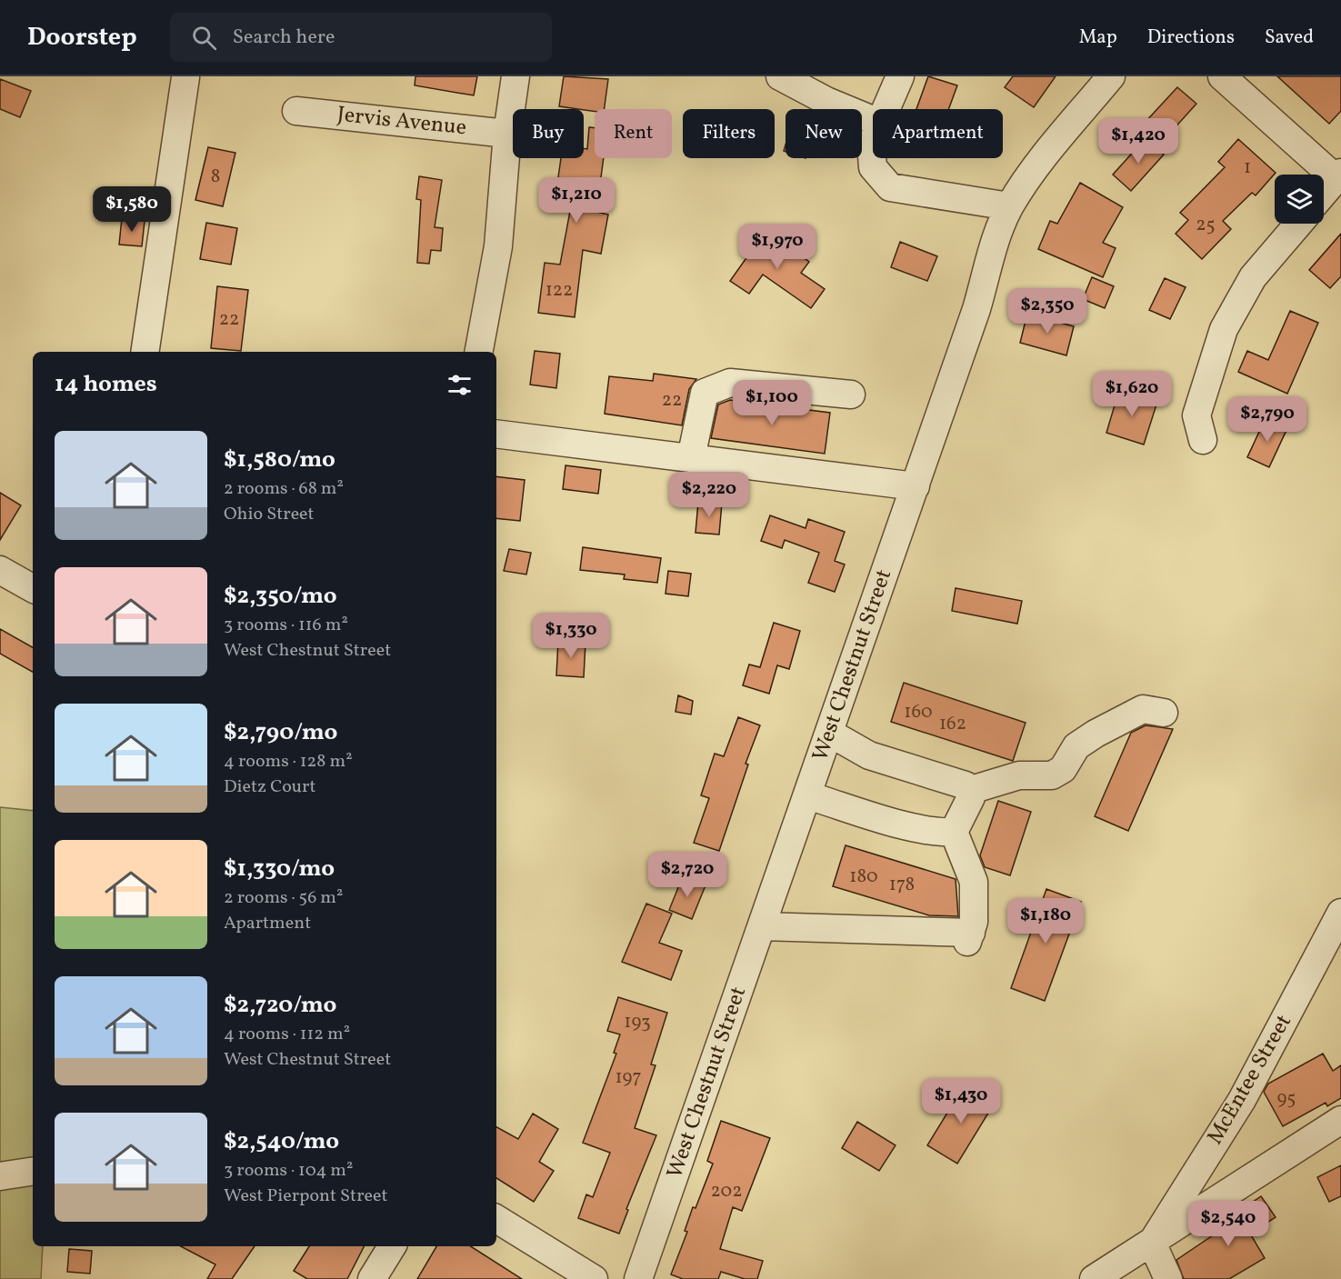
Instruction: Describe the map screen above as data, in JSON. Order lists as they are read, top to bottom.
{
  "streets": {
    "street": ["Jervis Avenue", "West Chestnut Street", "McEntee Street"]
  },
  "house_numbers": [
    "1",
    "8",
    "25",
    "122",
    "22",
    "22",
    "160",
    "162",
    "180",
    "178",
    "193",
    "197",
    "95",
    "202"
  ],
  "page": {
    "header": "Doorstep",
    "search": "Search here",
    "nav": ["Map", "Directions", "Saved"],
    "chip": [
      "Buy",
      "Rent",
      "Filters",
      "New",
      "Apartment"
    ],
    "price": [
      "$1,420",
      "$1,210",
      "$1,580",
      "$1,970",
      "$2,350",
      "$1,620",
      "$1,100",
      "$2,790",
      "$2,220",
      "$1,330",
      "$2,720",
      "$1,180",
      "$1,430",
      "$2,540"
    ],
    "heading": "14 homes",
    "list": [
      {
        "name": "$1,580/mo",
        "note": "2 rooms · 68 m² · Ohio Street"
      },
      {
        "name": "$2,350/mo",
        "note": "3 rooms · 116 m² · West Chestnut Street"
      },
      {
        "name": "$2,790/mo",
        "note": "4 rooms · 128 m² · Dietz Court"
      },
      {
        "name": "$1,330/mo",
        "note": "2 rooms · 56 m² · Apartment"
      },
      {
        "name": "$2,720/mo",
        "note": "4 rooms · 112 m² · West Chestnut Street"
      },
      {
        "name": "$2,540/mo",
        "note": "3 rooms · 104 m² · West Pierpont Street"
      }
    ]
  }
}
